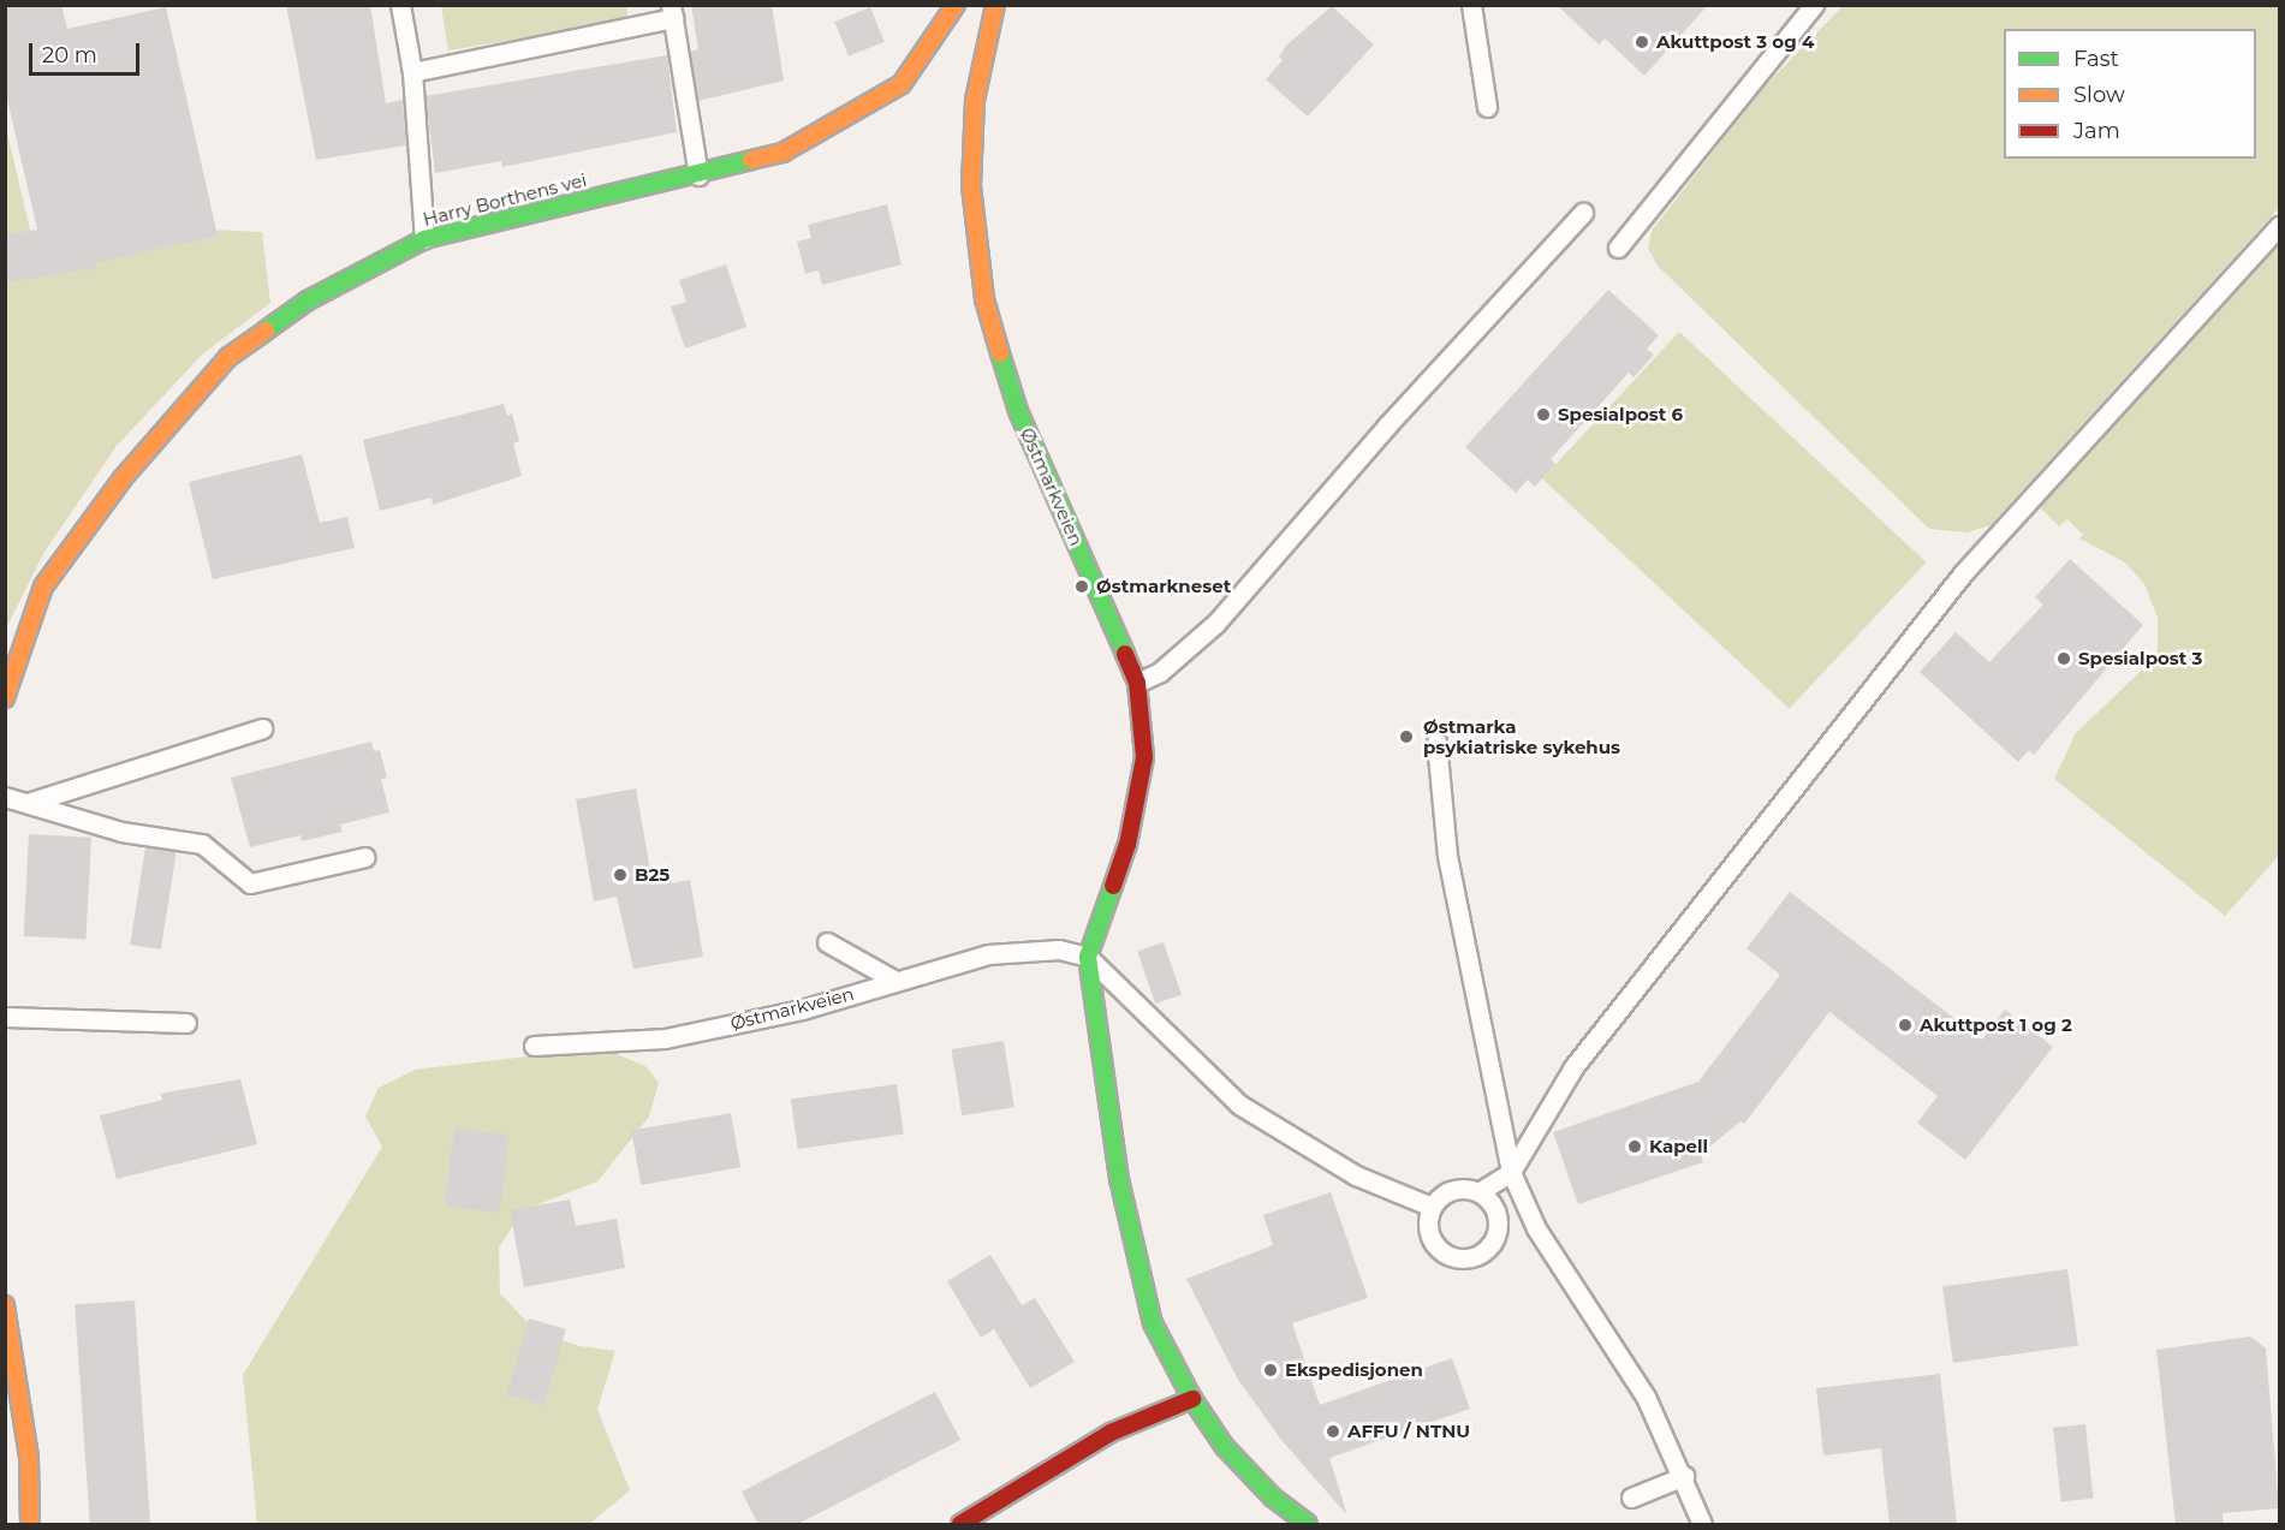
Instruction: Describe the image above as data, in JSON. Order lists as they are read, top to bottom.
{
  "streets": {
    "street": ["Harry Borthens vei", "Østmarkveien"]
  },
  "places": [
    "Akuttpost 3 og 4",
    "Spesialpost 6",
    "Østmarkneset",
    "Spesialpost 3",
    "Østmarka psykiatriske sykehus",
    "B25",
    "Akuttpost 1 og 2",
    "Kapell",
    "Ekspedisjonen",
    "AFFU / NTNU"
  ],
  "legend": ["Fast", "Slow", "Jam"],
  "scale_bar": "20 m"
}
